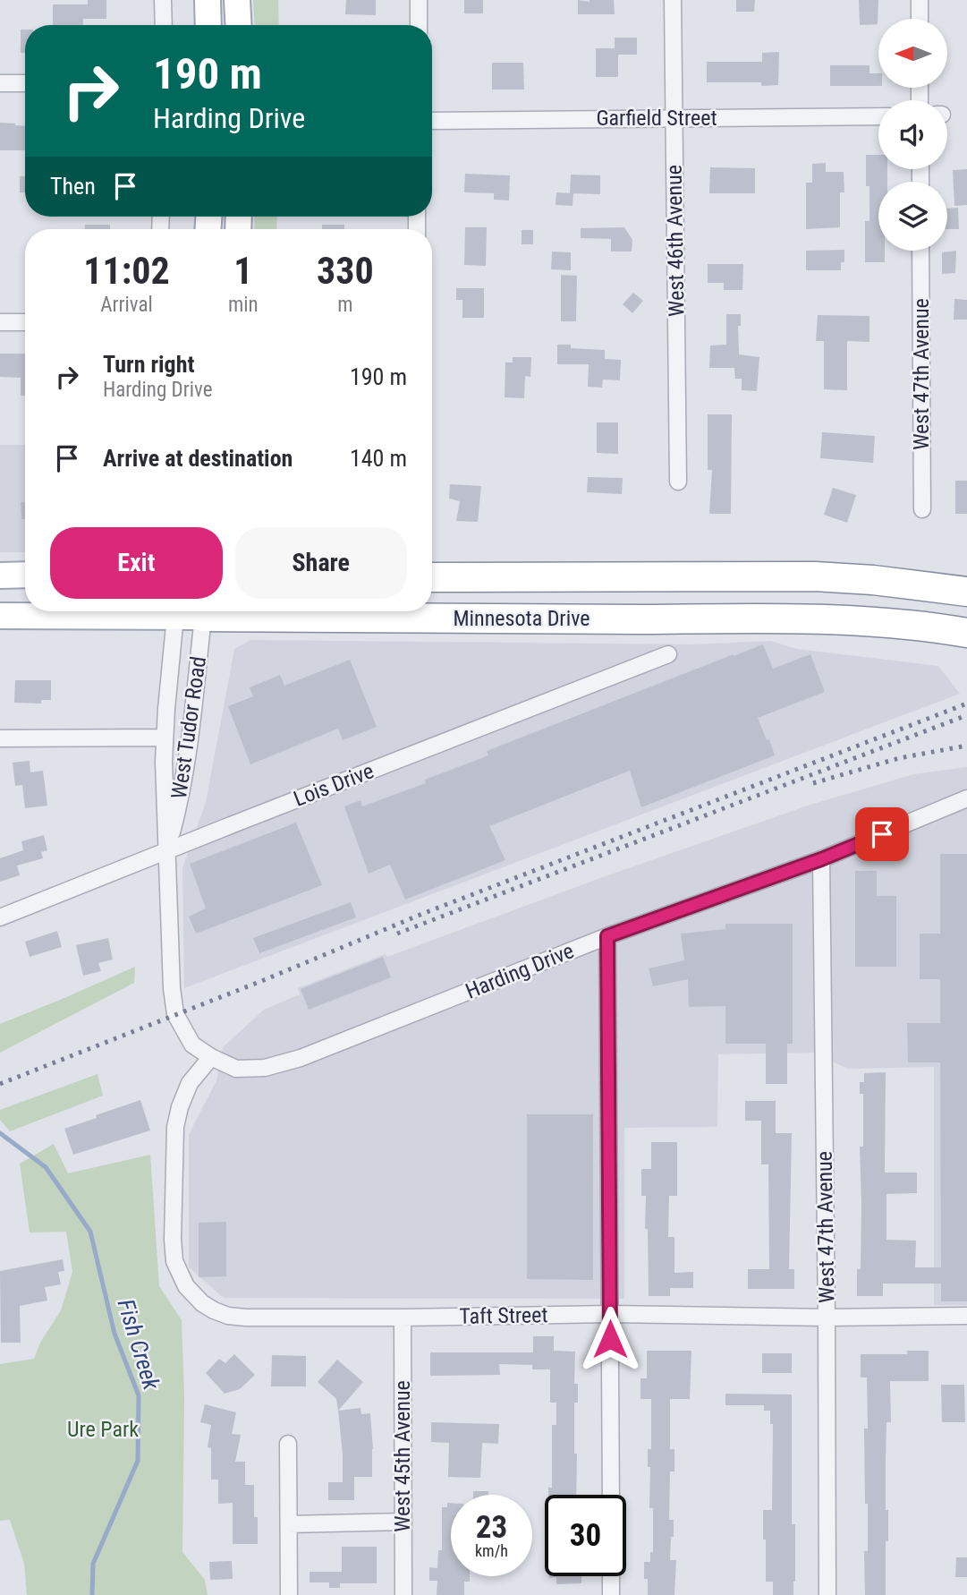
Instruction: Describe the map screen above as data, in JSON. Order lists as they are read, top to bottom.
{
  "streets": {
    "highway": ["Minnesota Drive"],
    "street": [
      "Garfield Street",
      "West 46th Avenue",
      "West 47th Avenue",
      "West Tudor Road",
      "Lois Drive",
      "Harding Drive",
      "Taft Street",
      "West 45th Avenue"
    ]
  },
  "crossings": [
    ["Garfield Street", "West 46th Avenue"],
    ["West 47th Avenue", "Harding Drive"],
    ["West 47th Avenue", "Taft Street"],
    ["West Tudor Road", "Lois Drive"],
    ["West Tudor Road", "Harding Drive"],
    ["West Tudor Road", "Taft Street"],
    ["Harding Drive", "Taft Street"],
    ["Taft Street", "West 45th Avenue"]
  ],
  "water": ["Fish Creek"],
  "parks": ["Ure Park"],
  "north": "left",
  "page": {
    "turn": ["190 m", "Harding Drive"],
    "then": "Then",
    "eta": [
      "11:02",
      "Arrival",
      "1",
      "min",
      "330",
      "m"
    ],
    "list": [
      {
        "name": "Turn right",
        "note": "Harding Drive",
        "value": "190 m"
      },
      {
        "name": "Arrive at destination",
        "value": "140 m"
      }
    ],
    "buttons": ["Exit", "Share"],
    "speed": "23 km/h",
    "limit": "30"
  }
}
